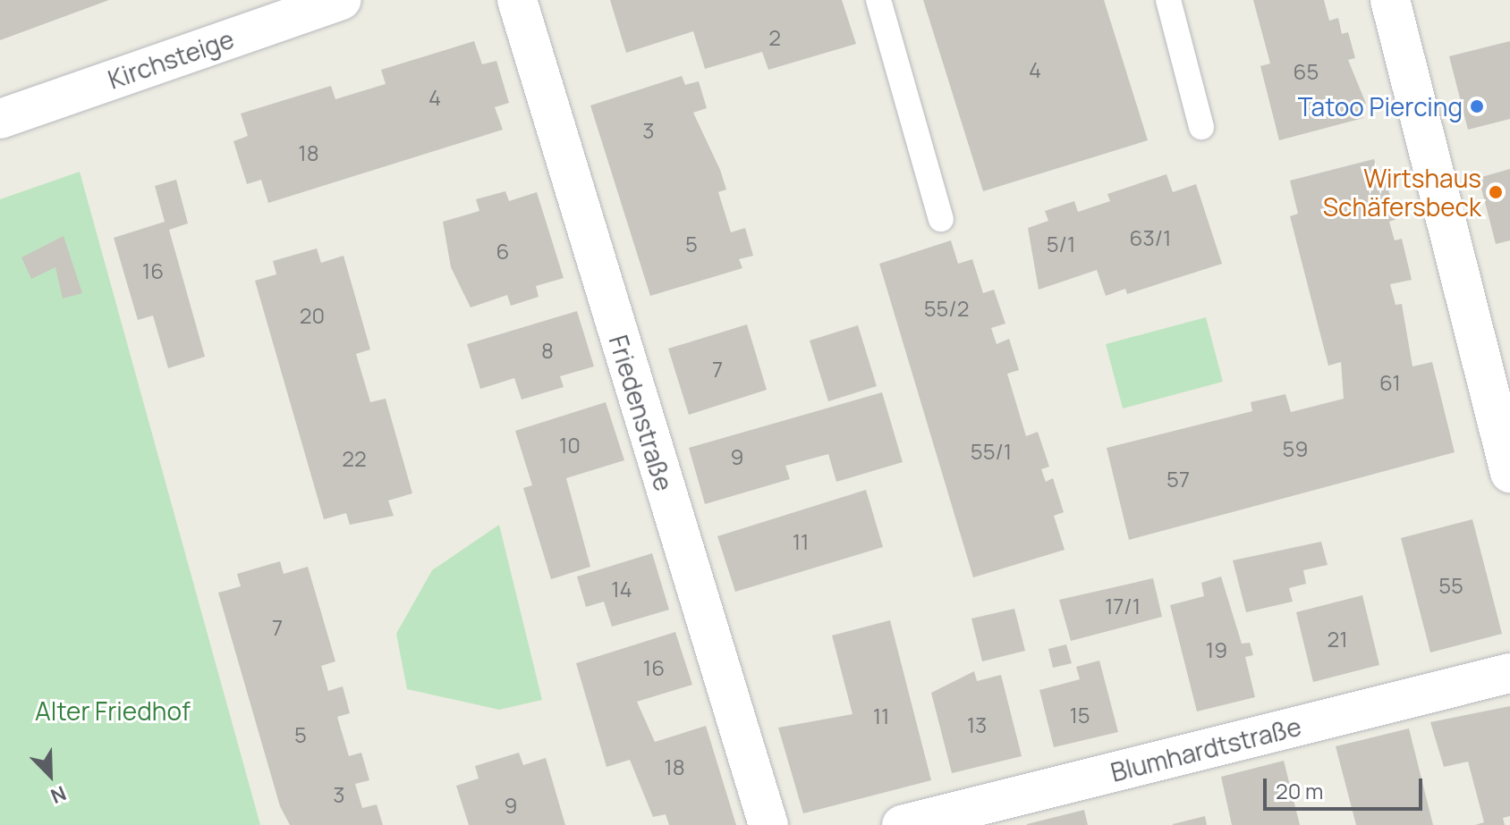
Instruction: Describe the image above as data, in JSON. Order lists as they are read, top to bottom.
{
  "streets": {
    "street": ["Kirchsteige", "Friedenstraße", "Blumhardtstraße"]
  },
  "parks": ["Alter Friedhof"],
  "places": ["Tatoo Piercing", "Wirtshaus Schäfersbeck"],
  "house_numbers": [
    "2",
    "4",
    "65",
    "4",
    "3",
    "18",
    "63/1",
    "5",
    "5/1",
    "6",
    "16",
    "55/2",
    "20",
    "8",
    "7",
    "61",
    "10",
    "59",
    "55/1",
    "9",
    "22",
    "57",
    "11",
    "55",
    "14",
    "17/1",
    "7",
    "21",
    "19",
    "16",
    "15",
    "11",
    "13",
    "5",
    "18",
    "3",
    "9"
  ],
  "scale_bar": "20 m",
  "north": "bottom right"
}
